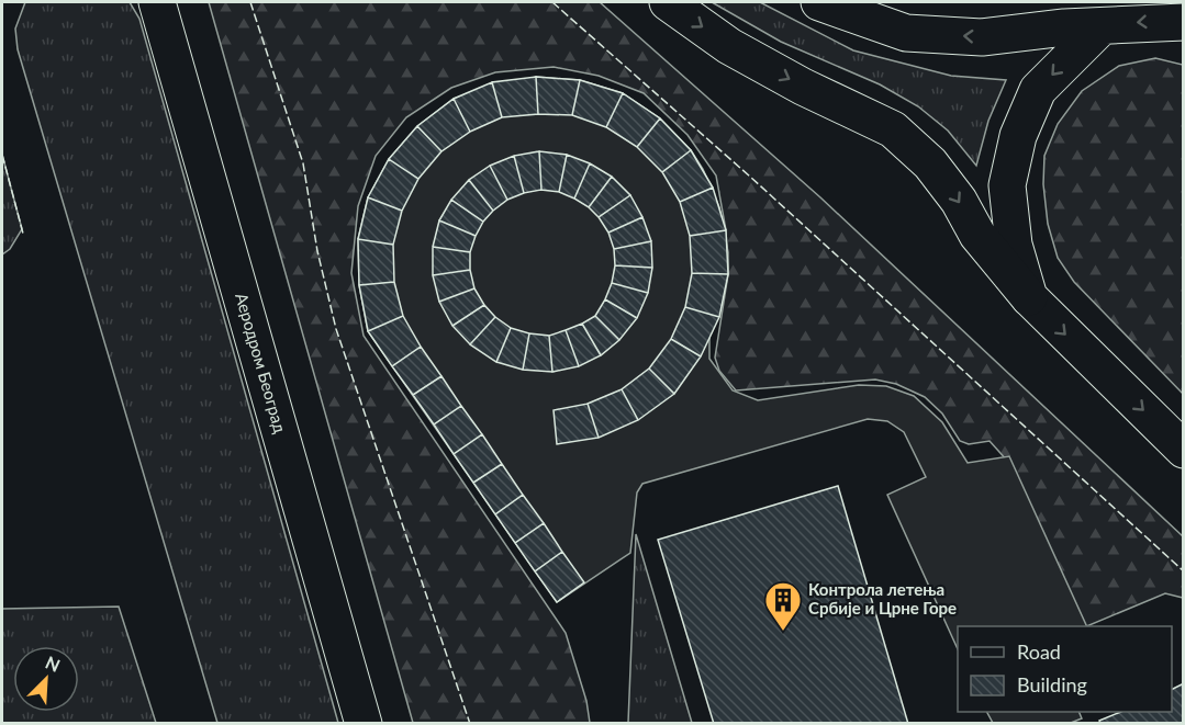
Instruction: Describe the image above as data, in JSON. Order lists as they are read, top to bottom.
{
  "streets": {
    "street": ["Аеродром Београд"]
  },
  "places": {
    "building": ["Контрола летења Србије и Црне Горе"]
  },
  "legend": ["Road", "Building"],
  "north": "top right"
}
